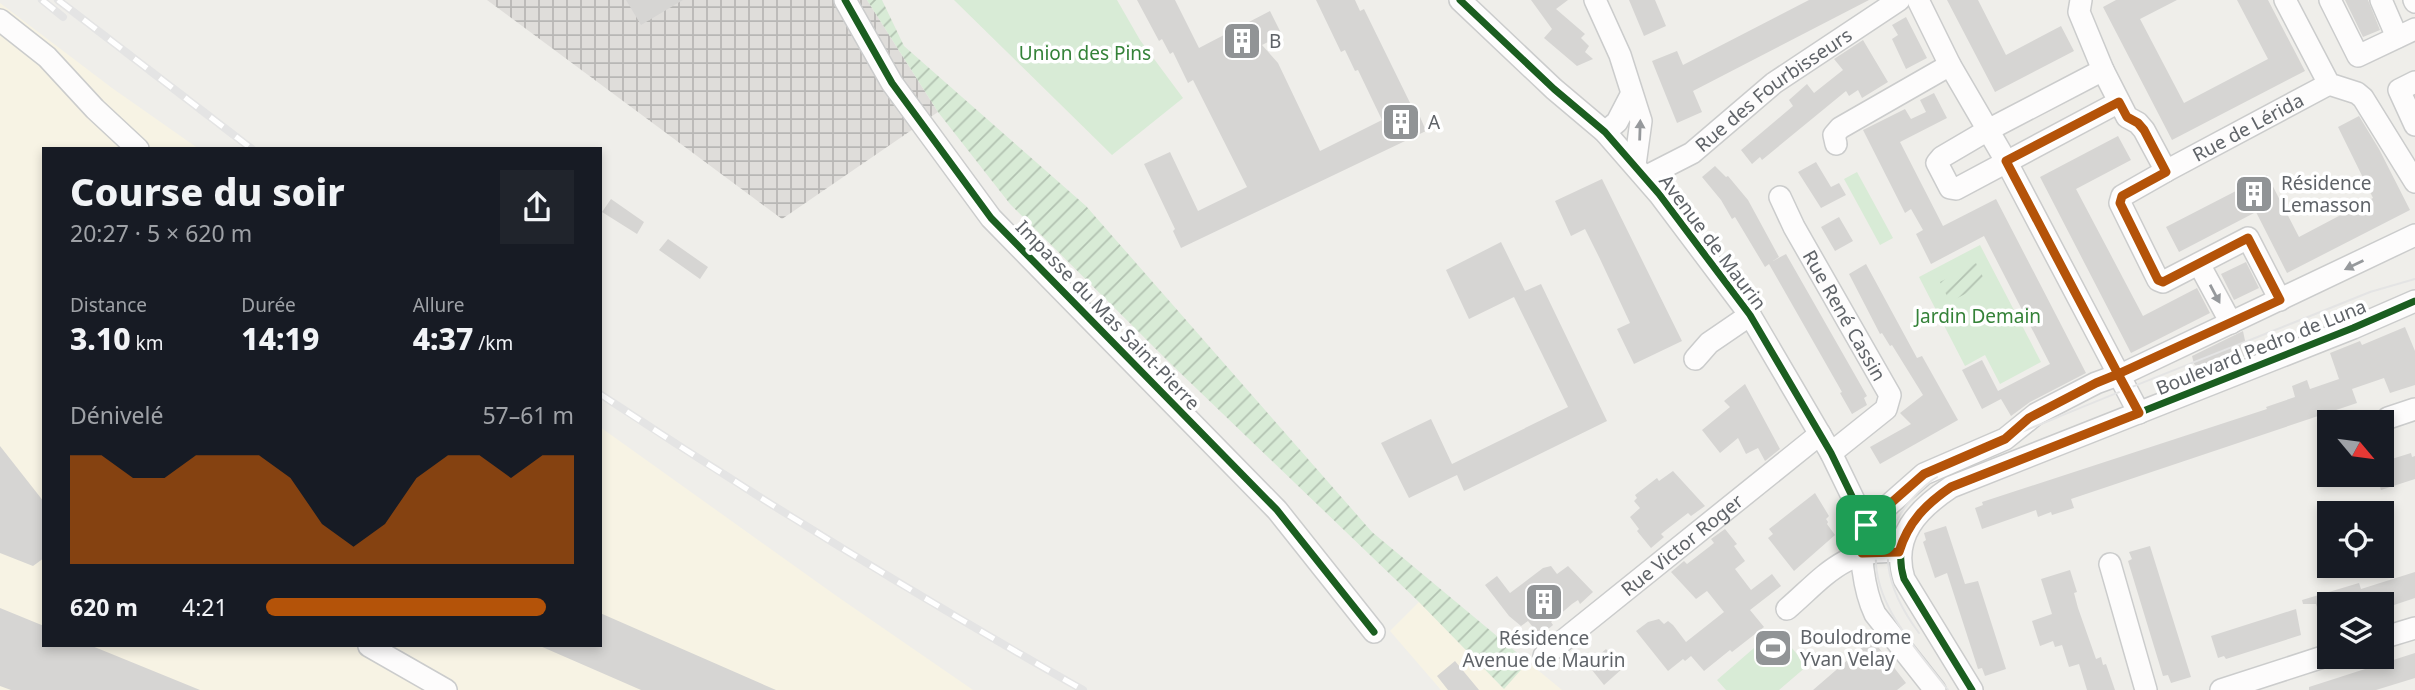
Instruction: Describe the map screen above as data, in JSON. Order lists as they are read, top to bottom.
{
  "streets": {
    "street": [
      "Rue des Fourbisseurs",
      "Rue de Lérida",
      "Avenue de Maurin",
      "Impasse du Mas Saint-Pierre",
      "Rue René Cassin",
      "Boulevard Pedro de Luna",
      "Rue Victor Roger"
    ]
  },
  "crossings": [
    ["Rue des Fourbisseurs", "Avenue de Maurin"],
    ["Avenue de Maurin", "Rue René Cassin"],
    ["Avenue de Maurin", "Boulevard Pedro de Luna"],
    ["Avenue de Maurin", "Rue Victor Roger"]
  ],
  "parks": ["Union des Pins", "Jardin Demain"],
  "places": {
    "building": [
      "B",
      "A",
      "Résidence Lemasson",
      "Résidence Avenue de Maurin"
    ],
    "sports": ["Boulodrome Yvan Velay"]
  },
  "north": "bottom right",
  "page": {
    "heading": ["Course du soir", "20:27 · 5 × 620 m"],
    "stats": [
      ["Distance", "3.10 km"],
      ["Durée", "14:19"],
      ["Allure", "4:37 /km"]
    ],
    "chart": ["Dénivelé", "57–61 m"],
    "list": [
      {
        "name": "620 m",
        "note": "4:21"
      }
    ]
  }
}
